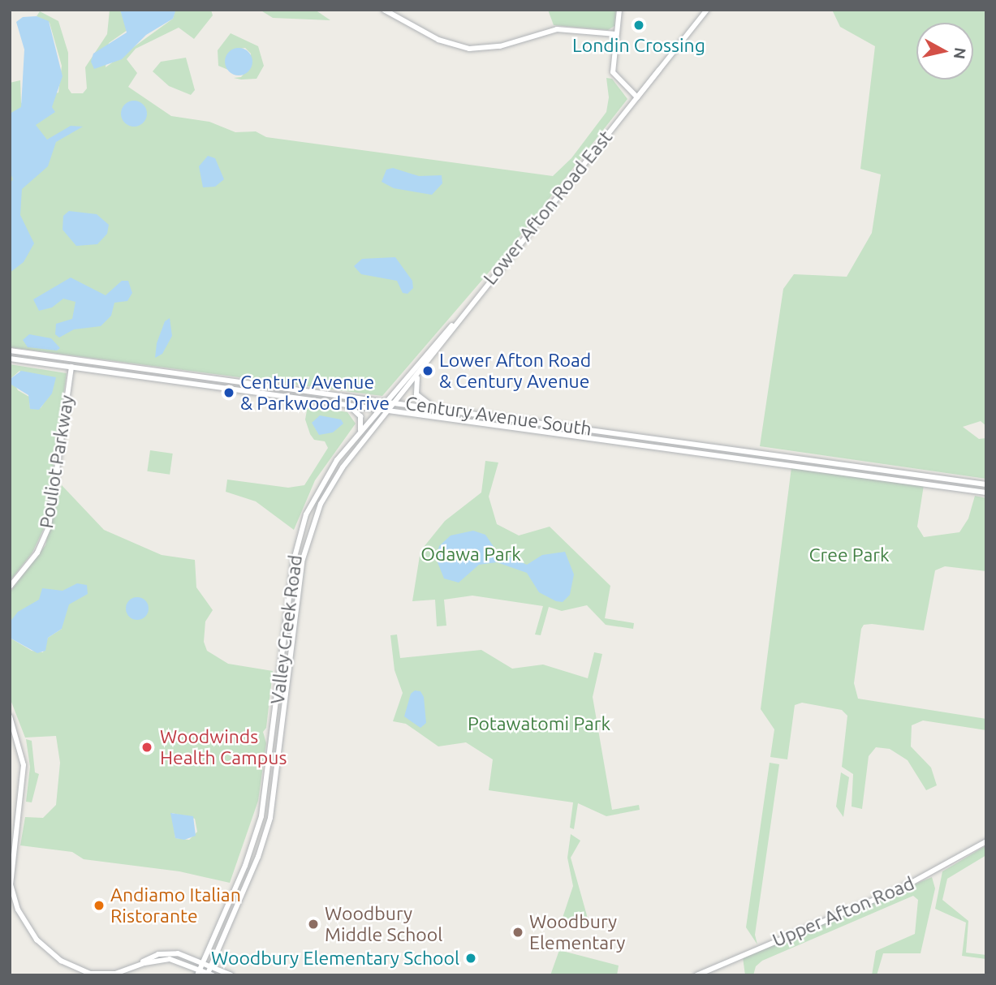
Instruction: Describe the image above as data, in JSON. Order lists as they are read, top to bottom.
{
  "streets": {
    "main road": [
      "Lower Afton Road East",
      "Century Avenue South",
      "Pouliot Parkway",
      "Valley Creek Road",
      "Upper Afton Road"
    ]
  },
  "crossings": [
    ["Lower Afton Road East", "Century Avenue South"],
    ["Lower Afton Road East", "Valley Creek Road"],
    ["Century Avenue South", "Pouliot Parkway"],
    ["Century Avenue South", "Valley Creek Road"]
  ],
  "parks": ["Odawa Park", "Cree Park", "Potawatomi Park"],
  "places": [
    "Londin Crossing",
    "Lower Afton Road & Century Avenue",
    "Century Avenue & Parkwood Drive",
    "Woodwinds Health Campus",
    "Andiamo Italian Ristorante",
    "Woodbury Middle School",
    "Woodbury Elementary",
    "Woodbury Elementary School"
  ],
  "north": "right"
}
